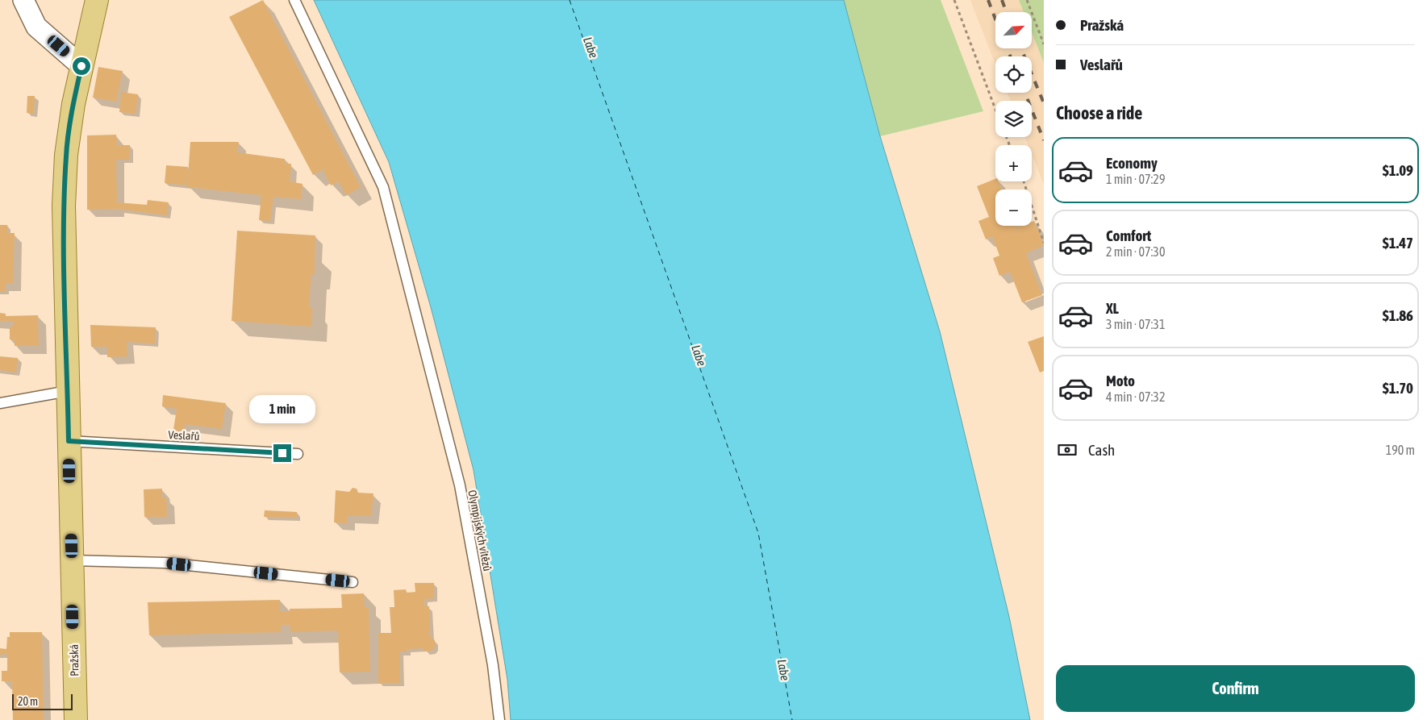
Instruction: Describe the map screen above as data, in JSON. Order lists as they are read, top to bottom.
{
  "streets": {
    "main road": ["Pražská"],
    "lane": ["Veslařů", "Olympijských vítězů"]
  },
  "crossings": [
    ["Veslařů", "Pražská"]
  ],
  "water": ["Labe"],
  "scale_bar": "20 m",
  "north": "top right",
  "page": {
    "banner": ["Pražská", "Veslařů"],
    "map_buttons": ["+", "−"],
    "heading": "Choose a ride",
    "list": [
      {
        "name": "Economy",
        "note": "1 min · 07:29",
        "value": "$1.09"
      },
      {
        "name": "Comfort",
        "note": "2 min · 07:30",
        "value": "$1.47"
      },
      {
        "name": "XL",
        "note": "3 min · 07:31",
        "value": "$1.86"
      },
      {
        "name": "Moto",
        "note": "4 min · 07:32",
        "value": "$1.70"
      }
    ],
    "bubble": "1 min",
    "pay": ["Cash", "190 m"],
    "buttons": "Confirm",
    "scale": "20 m"
  }
}
